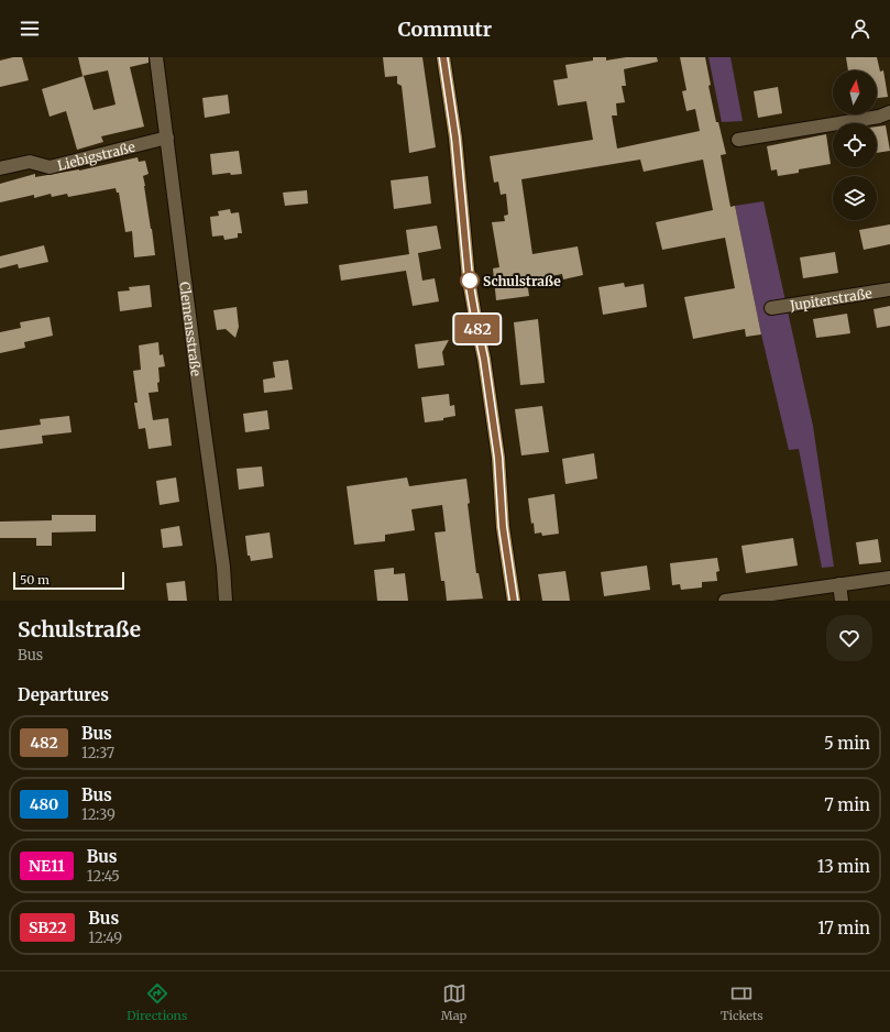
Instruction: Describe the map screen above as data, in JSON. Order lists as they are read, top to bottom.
{
  "streets": {
    "street": ["Liebigstraße", "Jupiterstraße", "Clemensstraße"]
  },
  "crossings": [
    ["Liebigstraße", "Clemensstraße"]
  ],
  "places": ["Schulstraße"],
  "lines": ["bus line 482"],
  "scale_bar": "50 m",
  "north": "top",
  "page": {
    "header": "Commutr",
    "on_map": "482",
    "scale": "50 m",
    "heading": [
      ["Schulstraße", "Bus"],
      "Departures"
    ],
    "list": [
      {
        "mark": "482",
        "name": "Bus",
        "note": "12:37",
        "value": "5 min"
      },
      {
        "mark": "480",
        "name": "Bus",
        "note": "12:39",
        "value": "7 min"
      },
      {
        "mark": "NE11",
        "name": "Bus",
        "note": "12:45",
        "value": "13 min"
      },
      {
        "mark": "SB22",
        "name": "Bus",
        "note": "12:49",
        "value": "17 min"
      }
    ],
    "tabs": ["Directions", "Map", "Tickets"]
  }
}
